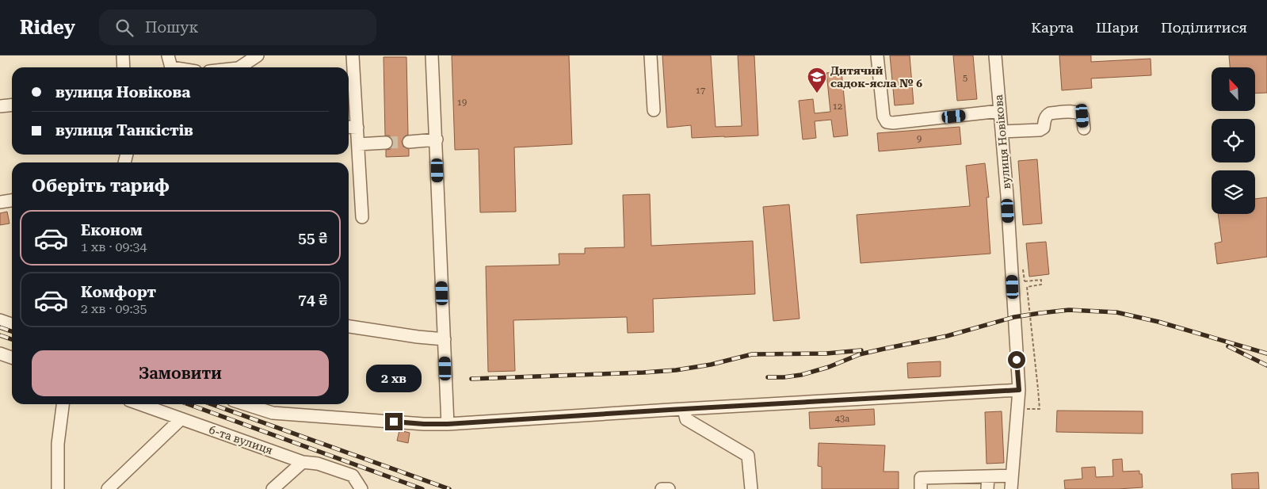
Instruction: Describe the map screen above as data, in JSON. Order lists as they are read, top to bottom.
{
  "streets": {
    "street": ["вулиця Новікова", "6-та вулиця"]
  },
  "places": {
    "school or university": ["Дитячий садок-ясла № 6"]
  },
  "house_numbers": [
    "5",
    "17",
    "19",
    "12",
    "9",
    "43а"
  ],
  "north": "top left",
  "page": {
    "header": "Ridey",
    "search": "Пошук",
    "nav": ["Карта", "Шари", "Поділитися"],
    "banner": ["вулиця Новікова", "вулиця Танкістів"],
    "heading": "Оберіть тариф",
    "list": [
      {
        "name": "Економ",
        "note": "1 хв · 09:34",
        "value": "55 ₴"
      },
      {
        "name": "Комфорт",
        "note": "2 хв · 09:35",
        "value": "74 ₴"
      }
    ],
    "buttons": "Замовити",
    "bubble": "2 хв"
  }
}
